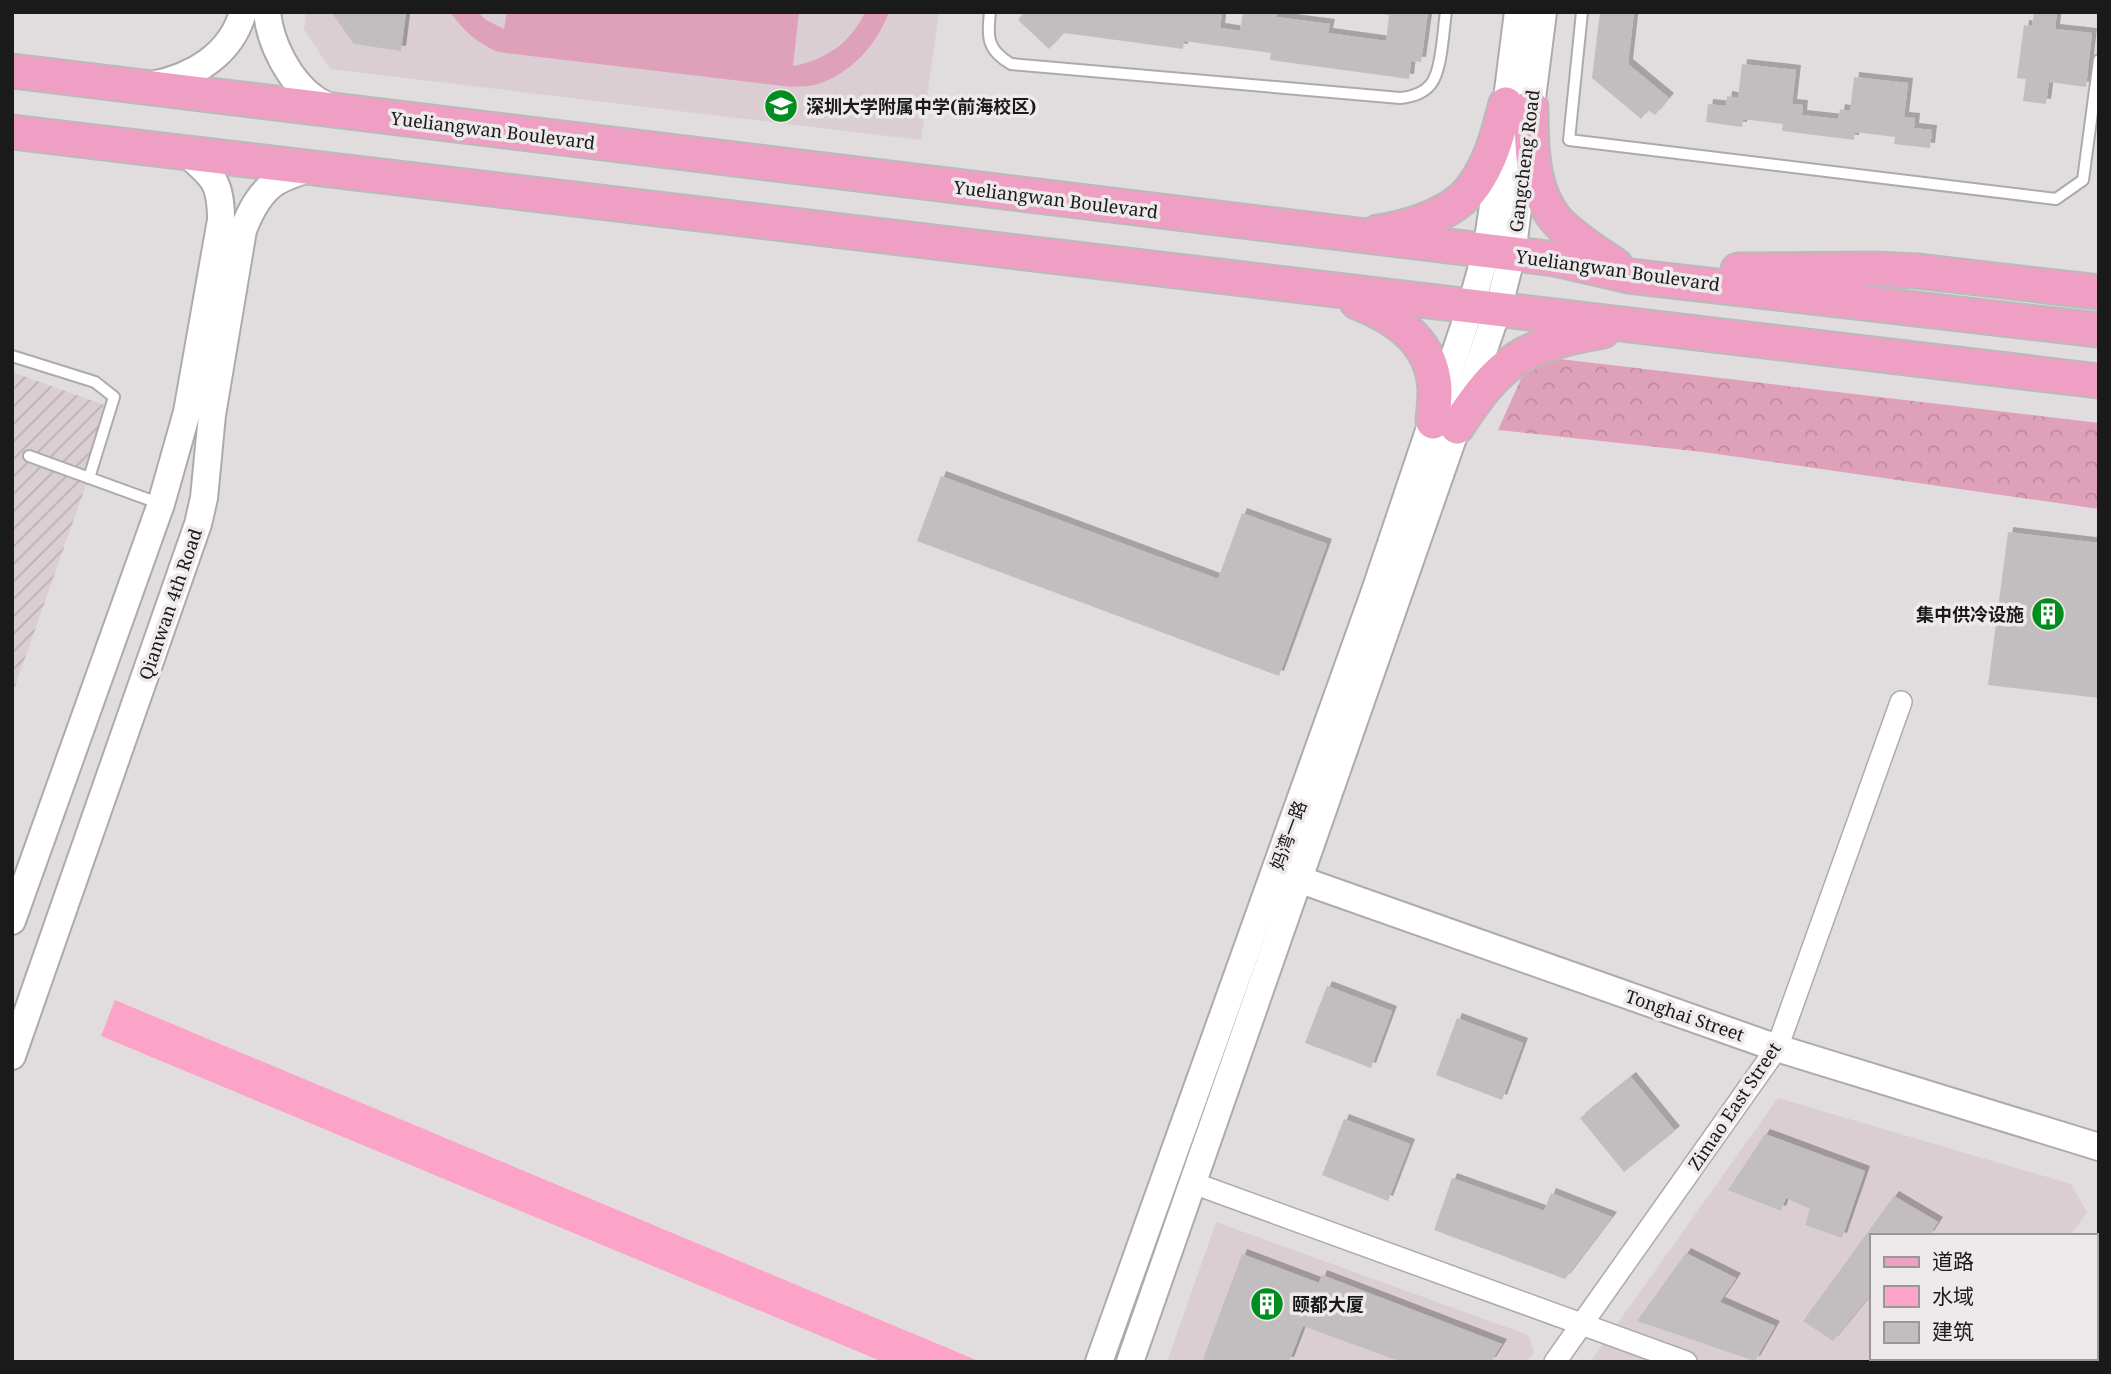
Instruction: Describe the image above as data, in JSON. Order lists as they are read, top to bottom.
{
  "streets": {
    "main road": ["Yueliangwan Boulevard"],
    "street": [
      "Gangcheng Road",
      "Qianwan 4th Road",
      "妈湾一路",
      "Tonghai Street",
      "Zimao East Street"
    ]
  },
  "crossings": [
    ["Yueliangwan Boulevard", "Gangcheng Road"],
    ["Gangcheng Road", "妈湾一路"],
    ["妈湾一路", "Tonghai Street"],
    ["Tonghai Street", "Zimao East Street"]
  ],
  "places": {
    "school or university": ["深圳大学附属中学(前海校区)"],
    "building": ["集中供冷设施", "颐都大厦"]
  },
  "legend": ["道路", "水域", "建筑"]
}
